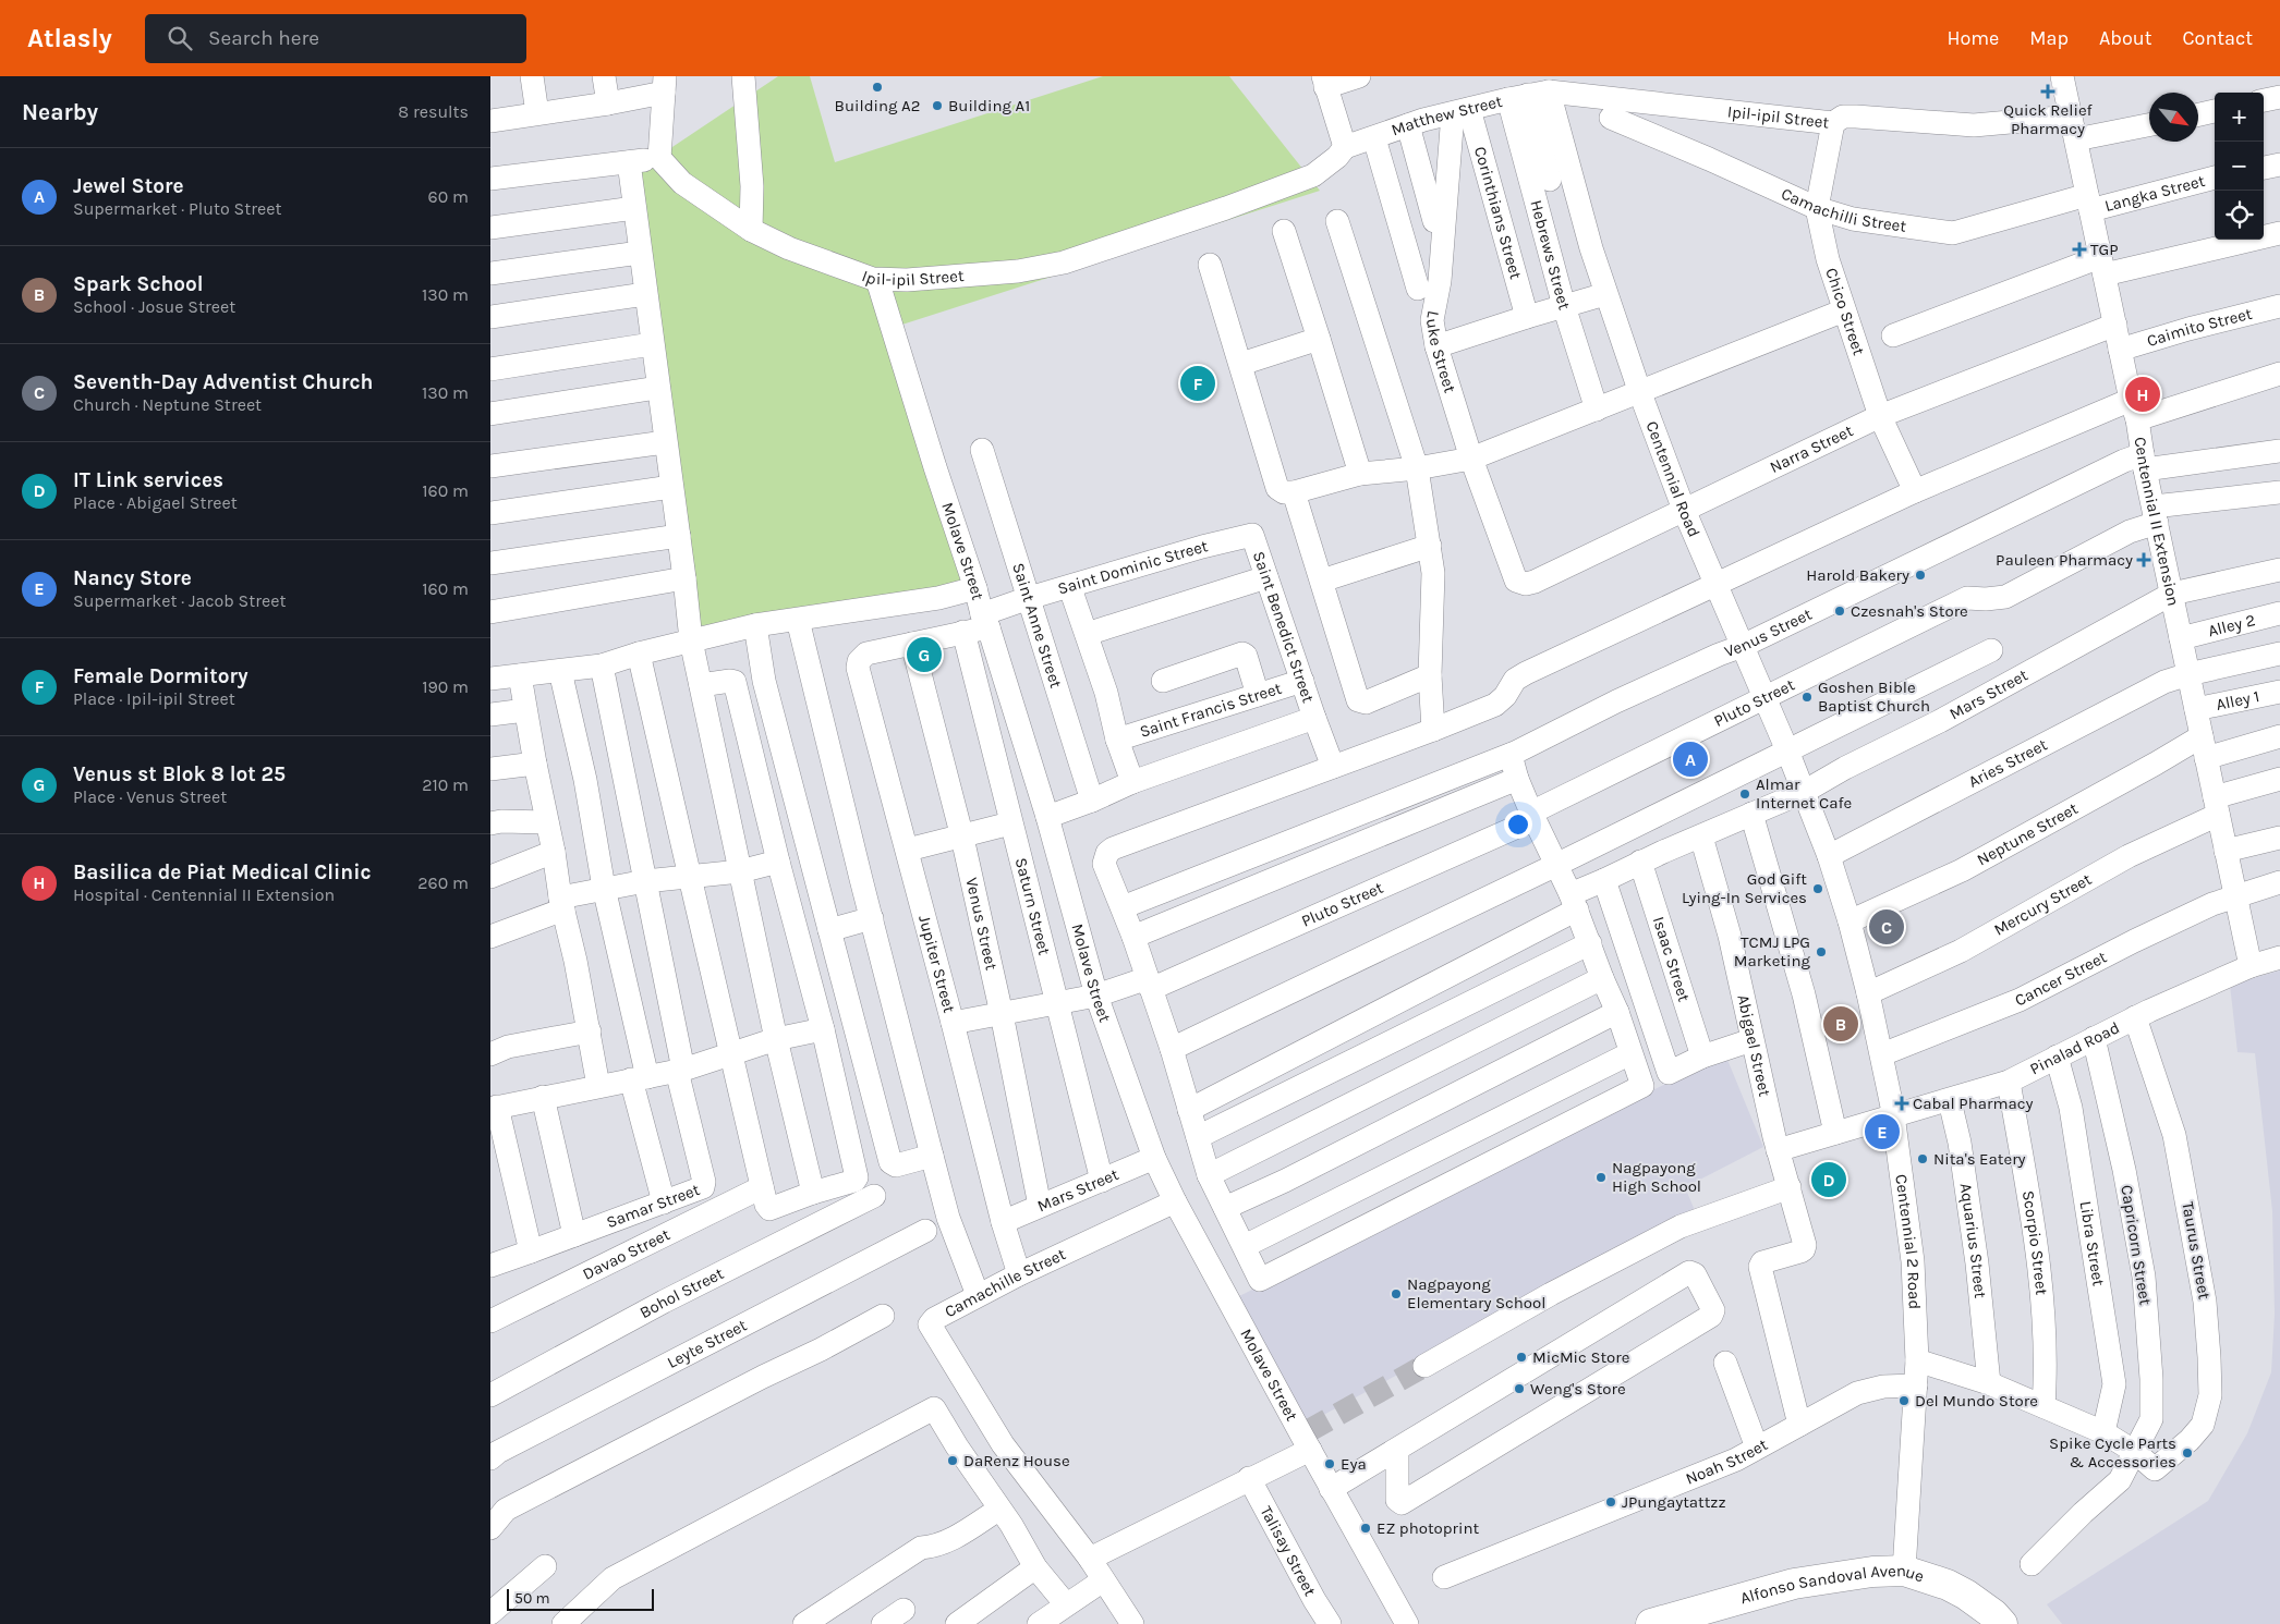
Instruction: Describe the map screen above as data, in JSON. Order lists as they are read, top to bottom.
{
  "streets": {
    "main road": ["Alfonso Sandoval Avenue"],
    "street": [
      "Ipil-ipil Street",
      "Matthew Street",
      "Langka Street",
      "Camachilli Street",
      "Corinthians Street",
      "Hebrews Street",
      "Chico Street",
      "Caimito Street",
      "Luke Street",
      "Narra Street",
      "Centennial Road",
      "Centennial II Extension",
      "Molave Street",
      "Saint Dominic Street",
      "Saint Anne Street",
      "Alley 2",
      "Saint Benedict Street",
      "Venus Street",
      "Mars Street",
      "Alley 1",
      "Pluto Street",
      "Saint Francis Street",
      "Aries Street",
      "Neptune Street",
      "Mercury Street",
      "Saturn Street",
      "Isaac Street",
      "Jupiter Street",
      "Cancer Street",
      "Abigael Street",
      "Pinalad Road",
      "Samar Street",
      "Centennial 2 Road",
      "Aquarius Street",
      "Scorpio Street",
      "Libra Street",
      "Capricorn Street",
      "Taurus Street",
      "Davao Street",
      "Camachille Street",
      "Bohol Street",
      "Leyte Street",
      "Noah Street",
      "Talisay Street"
    ]
  },
  "crossings": [
    ["Ipil-ipil Street", "Matthew Street"],
    ["Ipil-ipil Street", "Hebrews Street"],
    ["Ipil-ipil Street", "Chico Street"],
    ["Ipil-ipil Street", "Centennial Road"],
    ["Ipil-ipil Street", "Centennial II Extension"],
    ["Ipil-ipil Street", "Molave Street"],
    ["Matthew Street", "Corinthians Street"],
    ["Matthew Street", "Hebrews Street"],
    ["Matthew Street", "Luke Street"],
    ["Matthew Street", "Centennial Road"],
    ["Langka Street", "Camachilli Street"],
    ["Langka Street", "Centennial II Extension"],
    ["Camachilli Street", "Chico Street"],
    ["Camachilli Street", "Centennial II Extension"],
    ["Corinthians Street", "Luke Street"],
    ["Hebrews Street", "Centennial Road"],
    ["Chico Street", "Narra Street"],
    ["Caimito Street", "Centennial II Extension"],
    ["Luke Street", "Narra Street"],
    ["Narra Street", "Centennial Road"],
    ["Narra Street", "Centennial II Extension"],
    ["Centennial Road", "Venus Street"],
    ["Centennial Road", "Mars Street"],
    ["Centennial Road", "Pluto Street"],
    ["Centennial Road", "Aries Street"],
    ["Centennial Road", "Centennial 2 Road"],
    ["Centennial II Extension", "Alley 2"],
    ["Centennial II Extension", "Venus Street"],
    ["Centennial II Extension", "Mars Street"],
    ["Centennial II Extension", "Alley 1"],
    ["Centennial II Extension", "Pluto Street"],
    ["Centennial II Extension", "Aries Street"],
    ["Centennial II Extension", "Neptune Street"],
    ["Centennial II Extension", "Mercury Street"],
    ["Centennial II Extension", "Cancer Street"],
    ["Centennial II Extension", "Pinalad Road"],
    ["Molave Street", "Saint Dominic Street"],
    ["Molave Street", "Mars Street"],
    ["Molave Street", "Camachille Street"],
    ["Saint Dominic Street", "Saint Anne Street"],
    ["Saint Dominic Street", "Saint Benedict Street"],
    ["Saint Dominic Street", "Venus Street"],
    ["Saint Dominic Street", "Saturn Street"],
    ["Saint Dominic Street", "Jupiter Street"],
    ["Saint Benedict Street", "Saint Francis Street"],
    ["Venus Street", "Mars Street"],
    ["Mars Street", "Saturn Street"],
    ["Mars Street", "Isaac Street"],
    ["Mars Street", "Jupiter Street"],
    ["Mars Street", "Abigael Street"],
    ["Aries Street", "Centennial 2 Road"],
    ["Neptune Street", "Centennial 2 Road"],
    ["Mercury Street", "Centennial 2 Road"],
    ["Jupiter Street", "Camachille Street"],
    ["Cancer Street", "Centennial 2 Road"],
    ["Abigael Street", "Pinalad Road"],
    ["Abigael Street", "Noah Street"],
    ["Pinalad Road", "Centennial 2 Road"],
    ["Pinalad Road", "Aquarius Street"],
    ["Pinalad Road", "Scorpio Street"],
    ["Pinalad Road", "Libra Street"],
    ["Pinalad Road", "Capricorn Street"],
    ["Pinalad Road", "Taurus Street"],
    ["Centennial 2 Road", "Noah Street"],
    ["Centennial 2 Road", "Alfonso Sandoval Avenue"],
    ["Capricorn Street", "Taurus Street"]
  ],
  "places": {
    "other": [
      "Building A2",
      "Building A1",
      "Harold Bakery",
      "Czesnah's Store",
      "Goshen Bible Baptist Church",
      "Almar Internet Cafe",
      "God Gift Lying-In Services",
      "TCMJ LPG Marketing",
      "Nita's Eatery",
      "Nagpayong High School",
      "Nagpayong Elementary School",
      "MicMic Store",
      "Weng's Store",
      "Del Mundo Store",
      "Spike Cycle Parts & Accessories",
      "DaRenz House",
      "Eya",
      "JPungaytattzz",
      "EZ photoprint"
    ],
    "health": [
      "Quick Relief Pharmacy",
      "TGP",
      "Pauleen Pharmacy",
      "Cabal Pharmacy"
    ]
  },
  "scale_bar": "50 m",
  "north": "bottom right",
  "page": {
    "header": "Atlasly",
    "search": "Search here",
    "nav": [
      "Home",
      "Map",
      "About",
      "Contact"
    ],
    "heading": ["Nearby", "8 results"],
    "map_buttons": ["+", "−"],
    "list": [
      {
        "mark": "A",
        "name": "Jewel Store",
        "note": "Supermarket · Pluto Street",
        "value": "60 m"
      },
      {
        "mark": "B",
        "name": "Spark School",
        "note": "School · Josue Street",
        "value": "130 m"
      },
      {
        "mark": "C",
        "name": "Seventh-Day Adventist Church",
        "note": "Church · Neptune Street",
        "value": "130 m"
      },
      {
        "mark": "D",
        "name": "IT Link services",
        "note": "Place · Abigael Street",
        "value": "160 m"
      },
      {
        "mark": "E",
        "name": "Nancy Store",
        "note": "Supermarket · Jacob Street",
        "value": "160 m"
      },
      {
        "mark": "F",
        "name": "Female Dormitory",
        "note": "Place · Ipil-ipil Street",
        "value": "190 m"
      },
      {
        "mark": "G",
        "name": "Venus st Blok 8 lot 25",
        "note": "Place · Venus Street",
        "value": "210 m"
      },
      {
        "mark": "H",
        "name": "Basilica de Piat Medical Clinic",
        "note": "Hospital · Centennial II Extension",
        "value": "260 m"
      }
    ],
    "pins": [
      "F",
      "H",
      "G",
      "A",
      "C",
      "B",
      "E",
      "D"
    ],
    "scale": "50 m"
  }
}
